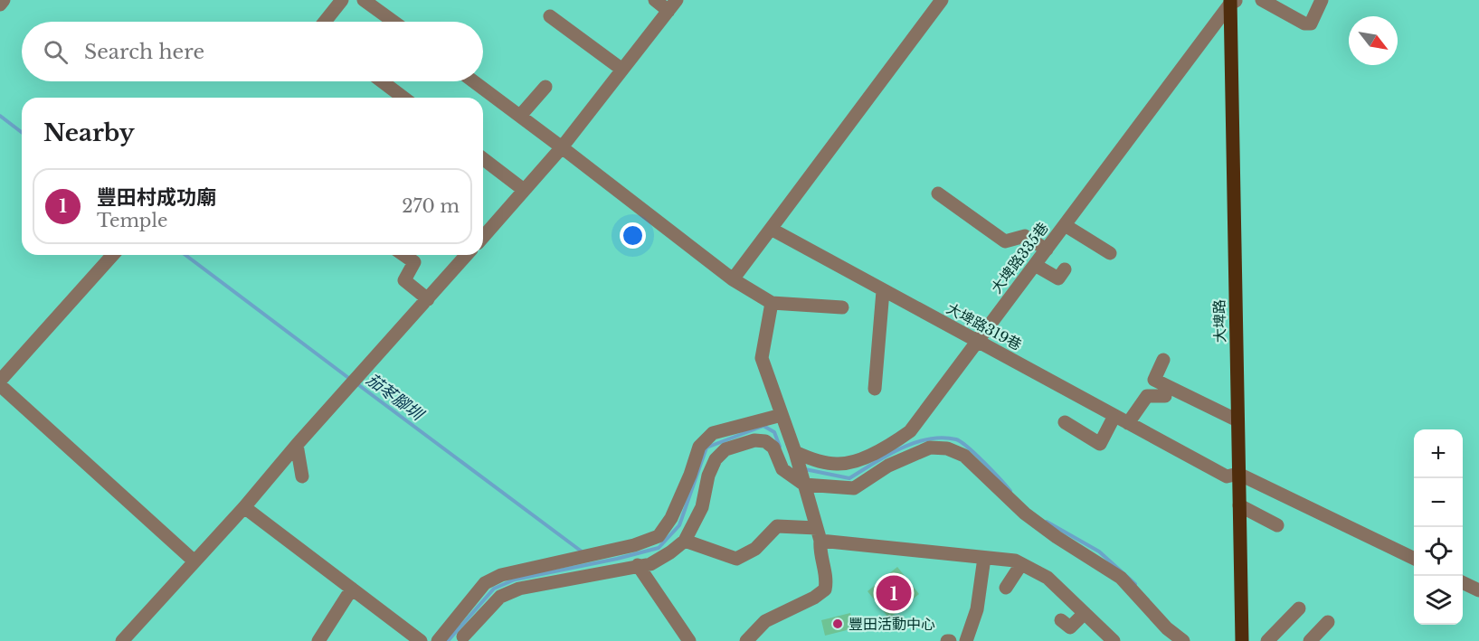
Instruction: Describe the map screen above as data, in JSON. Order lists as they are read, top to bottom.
{
  "streets": {
    "main road": ["大埤路"],
    "street": ["大埤路335巷", "大埤路319巷"]
  },
  "crossings": [
    ["大埤路335巷", "大埤路"],
    ["大埤路335巷", "大埤路319巷"],
    ["大埤路", "大埤路319巷"]
  ],
  "water": ["茄苳腳圳"],
  "places": ["豐田活動中心"],
  "north": "bottom right",
  "page": {
    "search": "Search here",
    "heading": "Nearby",
    "list": [
      {
        "mark": "1",
        "name": "豐田村成功廟",
        "note": "Temple",
        "value": "270 m"
      }
    ],
    "map_buttons": ["+", "−"],
    "pins": "1"
  }
}
